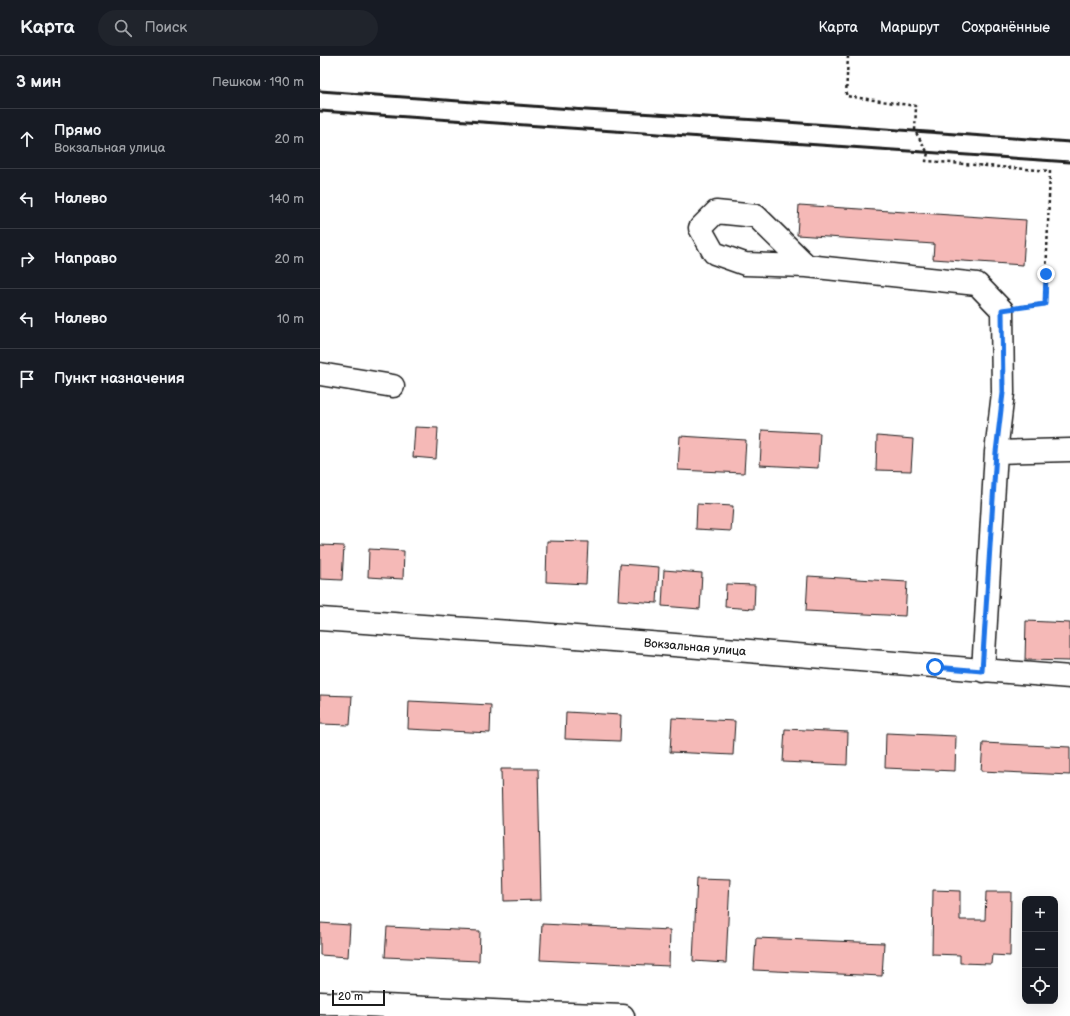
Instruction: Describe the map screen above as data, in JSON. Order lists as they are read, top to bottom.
{
  "streets": {
    "street": ["Вокзальная улица"]
  },
  "scale_bar": "20 m",
  "page": {
    "header": "Карта",
    "search": "Поиск",
    "nav": ["Карта", "Маршрут", "Сохранённые"],
    "heading": ["3 мин", "Пешком · 190 m"],
    "list": [
      ["Прямо", "Вокзальная улица", "20 m"],
      ["Налево", "140 m"],
      ["Направо", "20 m"],
      ["Налево", "10 m"],
      "Пункт назначения"
    ],
    "map_buttons": ["+", "−"],
    "scale": "20 m"
  }
}
